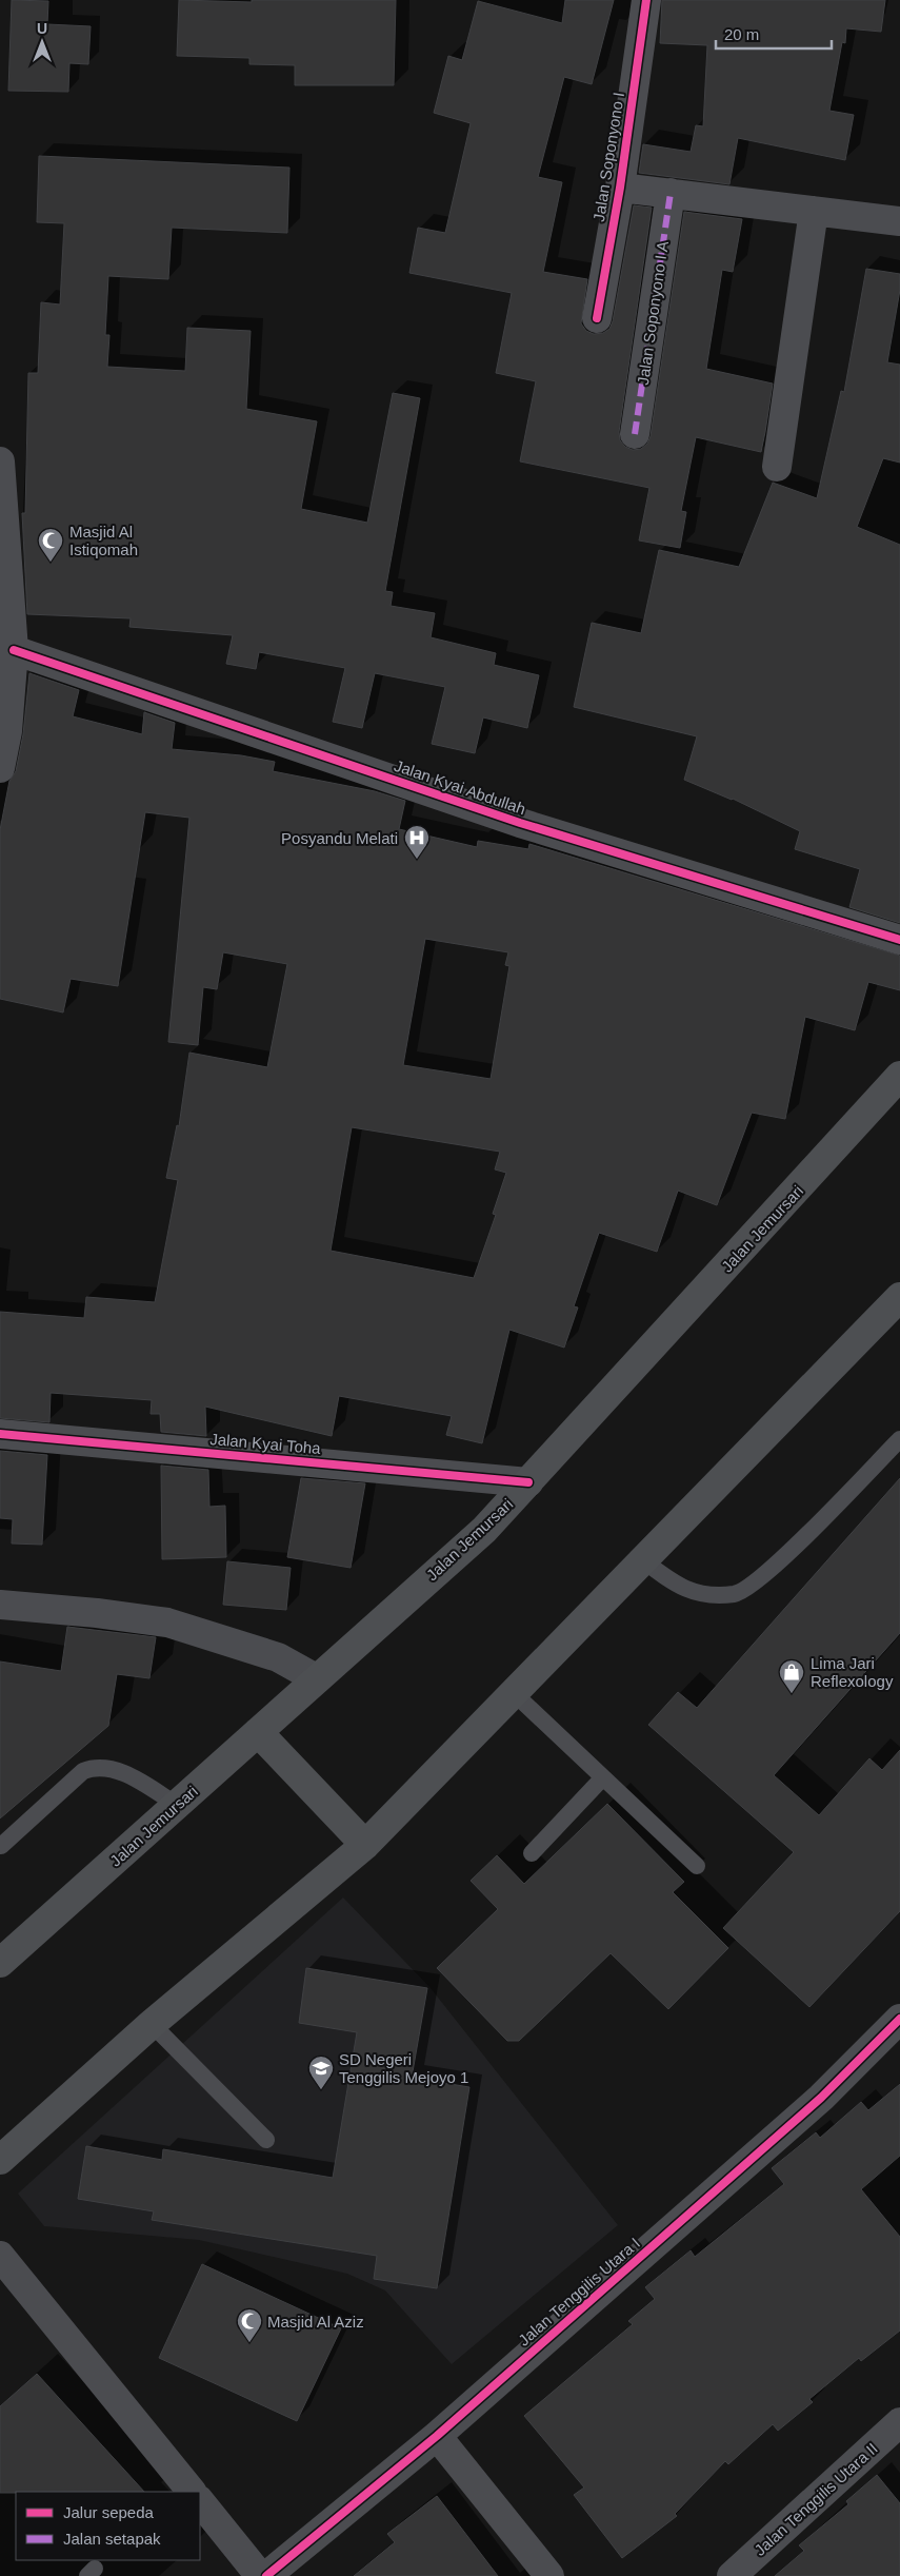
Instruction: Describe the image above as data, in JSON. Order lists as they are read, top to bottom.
{
  "streets": {
    "main road": ["Jalan Jemursari"],
    "street": [
      "Jalan Soponyono I",
      "Jalan Soponyono I A",
      "Jalan Kyai Abdullah",
      "Jalan Kyai Toha",
      "Jalan Tenggilis Utara I",
      "Jalan Tenggilis Utara II"
    ]
  },
  "crossings": [
    ["Jalan Soponyono I", "Jalan Soponyono I A"],
    ["Jalan Jemursari", "Jalan Kyai Toha"]
  ],
  "places": {
    "mosque": ["Masjid Al Istiqomah", "Masjid Al Aziz"],
    "hospital": ["Posyandu Melati"],
    "shop": ["Lima Jari Reflexology"],
    "school or university": ["SD Negeri Tenggilis Mejoyo 1"]
  },
  "legend": ["Jalur sepeda", "Jalan setapak"],
  "scale_bar": "20 m",
  "north": "top"
}
